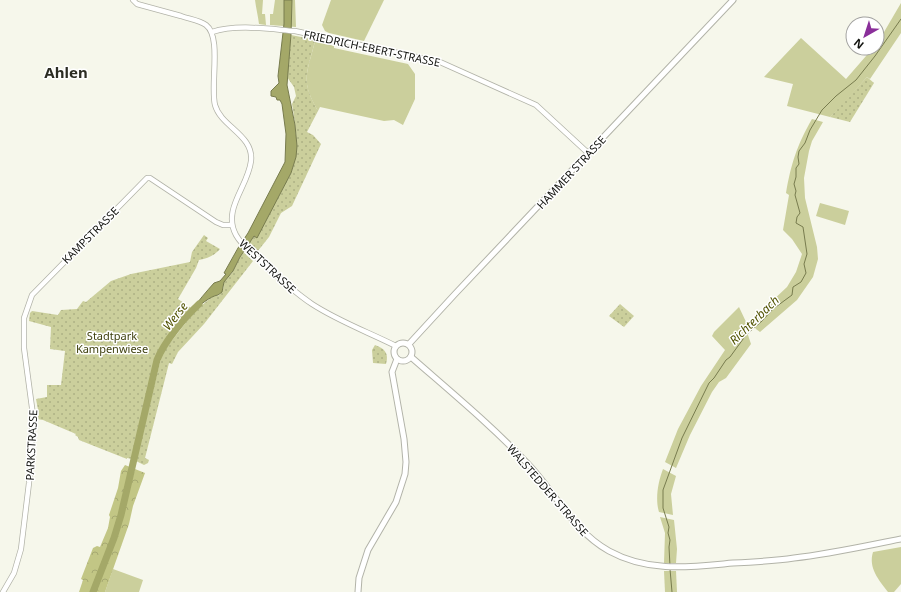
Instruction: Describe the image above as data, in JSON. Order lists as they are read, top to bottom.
{
  "streets": {
    "main road": ["HAMMER STRASSE", "WALSTEDDER STRASSE"],
    "street": [
      "FRIEDRICH-EBERT-STRASSE",
      "KAMPSTRASSE",
      "WESTSTRASSE",
      "PARKSTRASSE"
    ]
  },
  "crossings": [
    ["FRIEDRICH-EBERT-STRASSE", "HAMMER STRASSE"],
    ["HAMMER STRASSE", "WESTSTRASSE"],
    ["HAMMER STRASSE", "WALSTEDDER STRASSE"],
    ["KAMPSTRASSE", "WESTSTRASSE"],
    ["KAMPSTRASSE", "PARKSTRASSE"],
    ["WESTSTRASSE", "WALSTEDDER STRASSE"]
  ],
  "districts": ["Ahlen"],
  "water": ["Werse", "Richterbach"],
  "parks": ["Stadtpark Kampenwiese"],
  "north": "bottom left"
}
